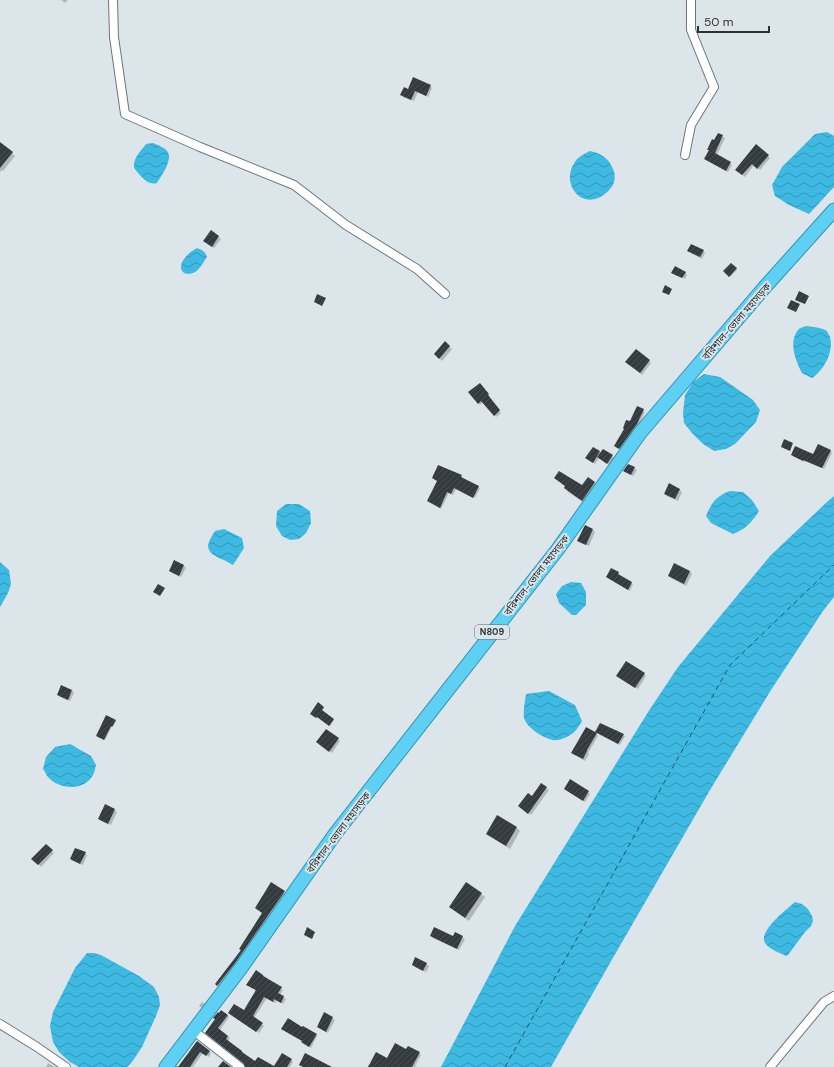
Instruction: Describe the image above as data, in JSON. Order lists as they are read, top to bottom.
{
  "streets": {
    "highway": ["বরিশাল-ভোলা মহাসড়ক", "N809"]
  },
  "scale_bar": "50 m"
}
